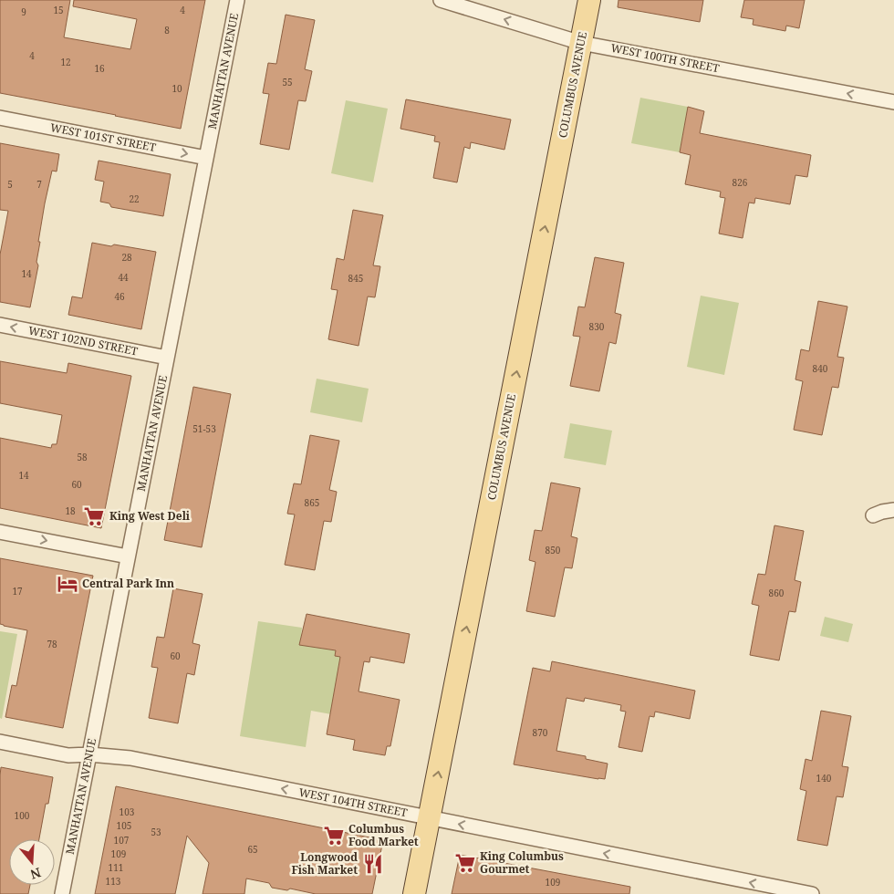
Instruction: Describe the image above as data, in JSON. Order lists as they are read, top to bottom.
{
  "streets": {
    "main road": ["COLUMBUS AVENUE"],
    "street": [
      "WEST 100TH STREET",
      "MANHATTAN AVENUE",
      "WEST 101ST STREET",
      "WEST 102ND STREET",
      "WEST 104TH STREET"
    ]
  },
  "crossings": [
    ["WEST 100TH STREET", "COLUMBUS AVENUE"],
    ["MANHATTAN AVENUE", "WEST 101ST STREET"],
    ["MANHATTAN AVENUE", "WEST 102ND STREET"],
    ["MANHATTAN AVENUE", "WEST 104TH STREET"],
    ["COLUMBUS AVENUE", "WEST 104TH STREET"]
  ],
  "one_way": [
    "WEST 100TH STREET",
    "COLUMBUS AVENUE",
    "WEST 101ST STREET",
    "WEST 102ND STREET",
    "WEST 104TH STREET"
  ],
  "places": {
    "supermarket": ["King West Deli", "Columbus Food Market", "King Columbus Gourmet"],
    "hotel": ["Central Park Inn"],
    "restaurant": ["Longwood Fish Market"]
  },
  "house_numbers": [
    "15",
    "4",
    "9",
    "8",
    "4",
    "12",
    "16",
    "55",
    "10",
    "826",
    "5",
    "7",
    "22",
    "28",
    "14",
    "44",
    "845",
    "46",
    "830",
    "840",
    "51-53",
    "58",
    "14",
    "60",
    "865",
    "18",
    "850",
    "17",
    "860",
    "78",
    "60",
    "870",
    "140",
    "103",
    "100",
    "105",
    "53",
    "107",
    "65",
    "109",
    "111",
    "113",
    "109"
  ],
  "north": "bottom"
}
